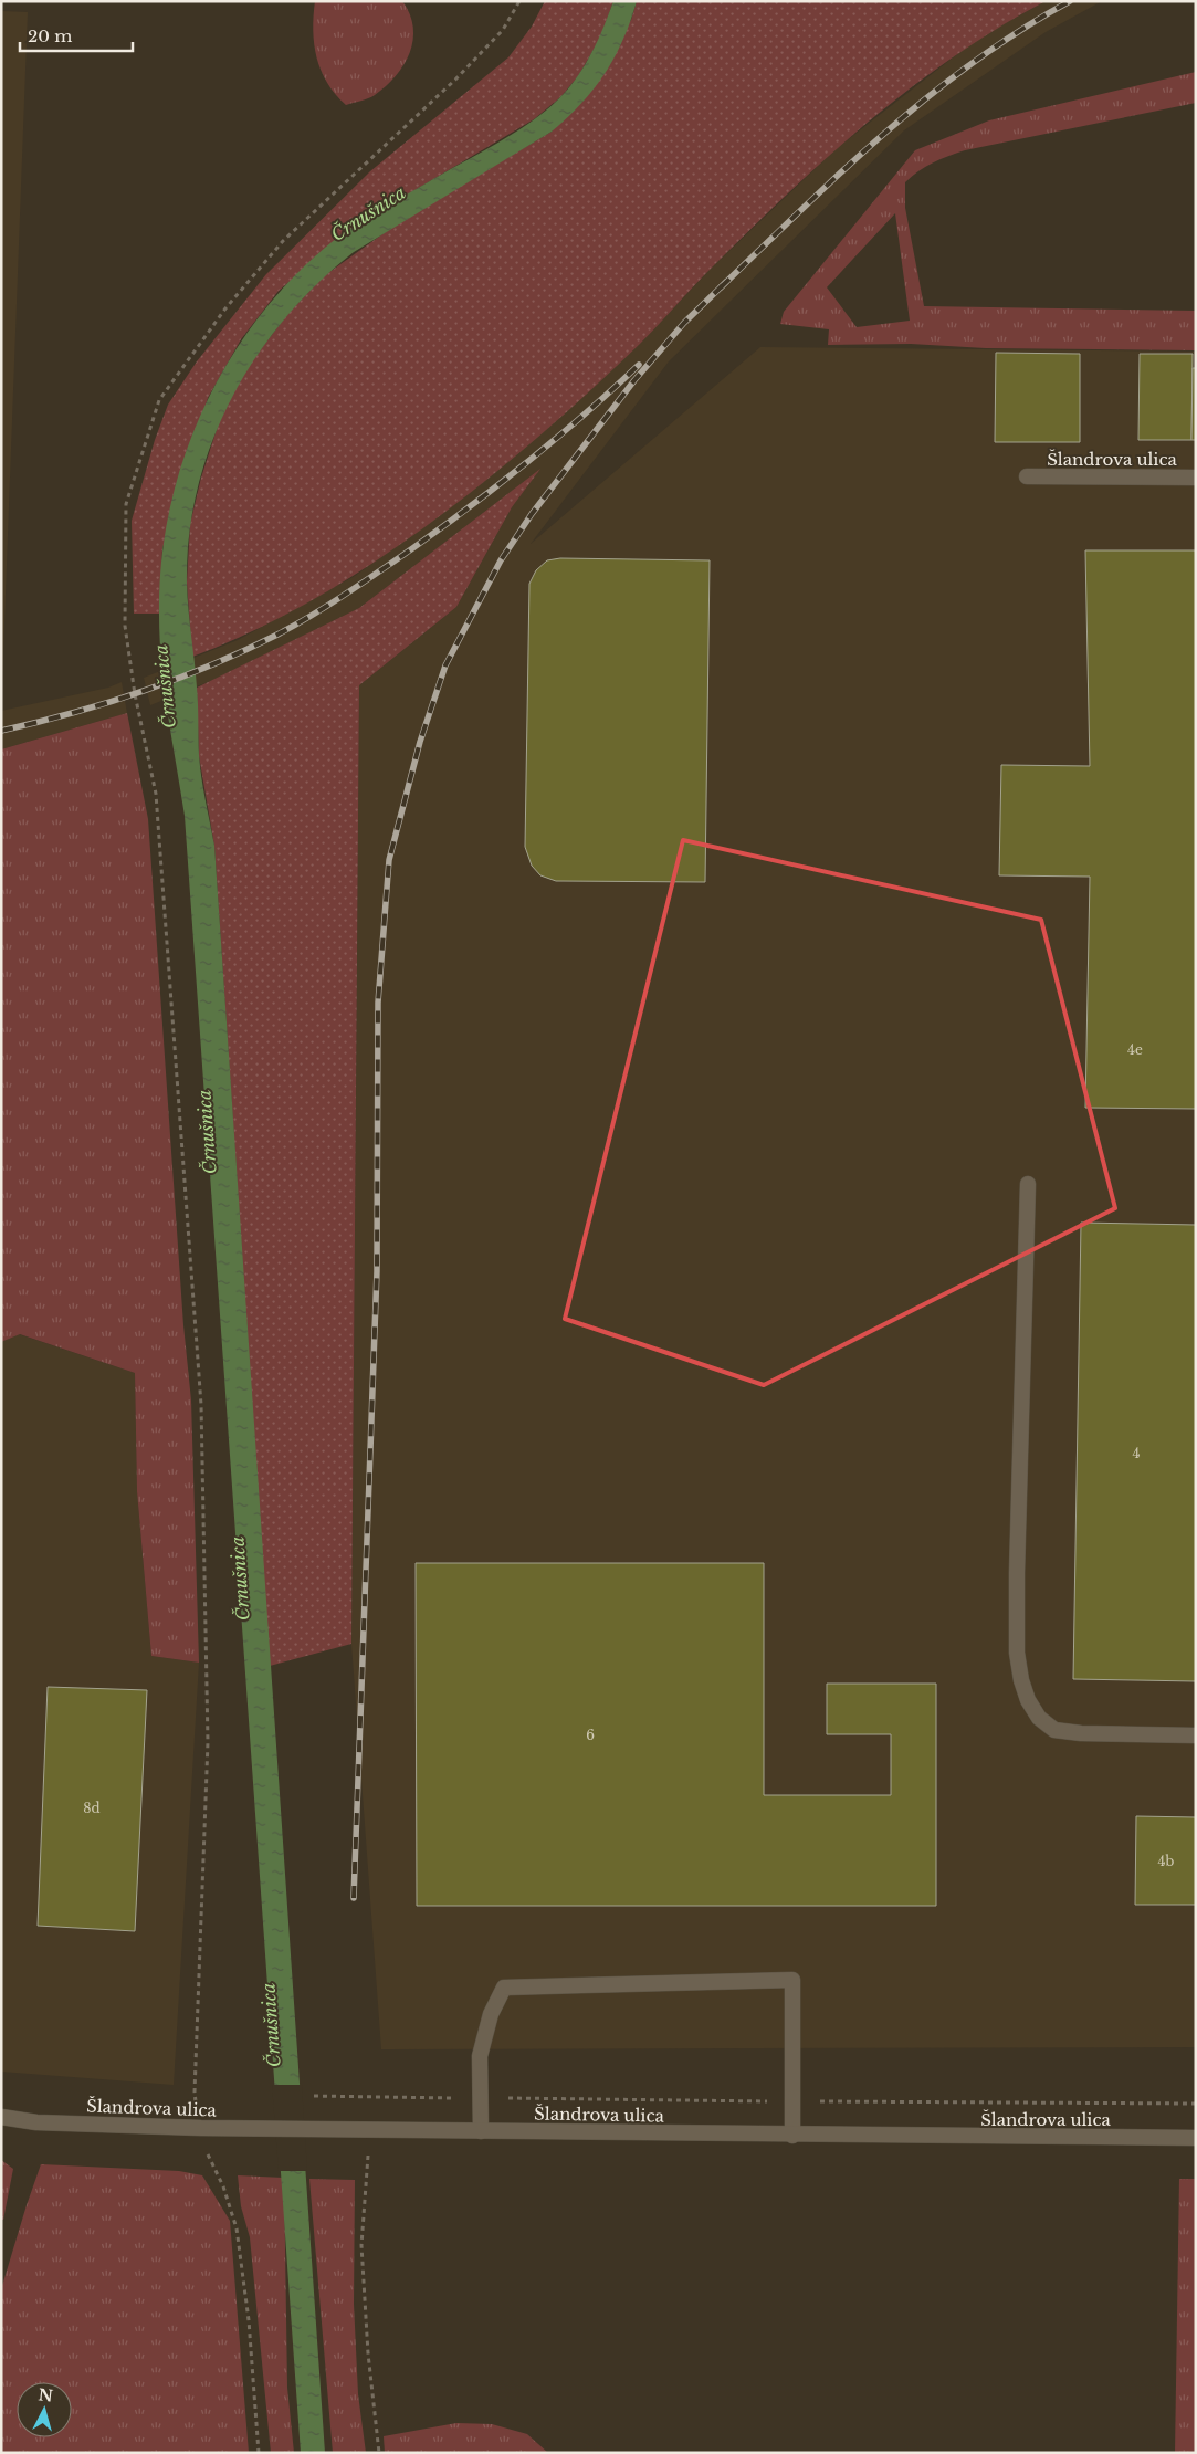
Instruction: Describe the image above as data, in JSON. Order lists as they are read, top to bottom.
{
  "streets": {
    "street": ["Šlandrova ulica"]
  },
  "water": ["Črnušnica"],
  "house_numbers": [
    "4e",
    "4",
    "6",
    "8d",
    "4b"
  ],
  "scale_bar": "20 m",
  "north": "top"
}
